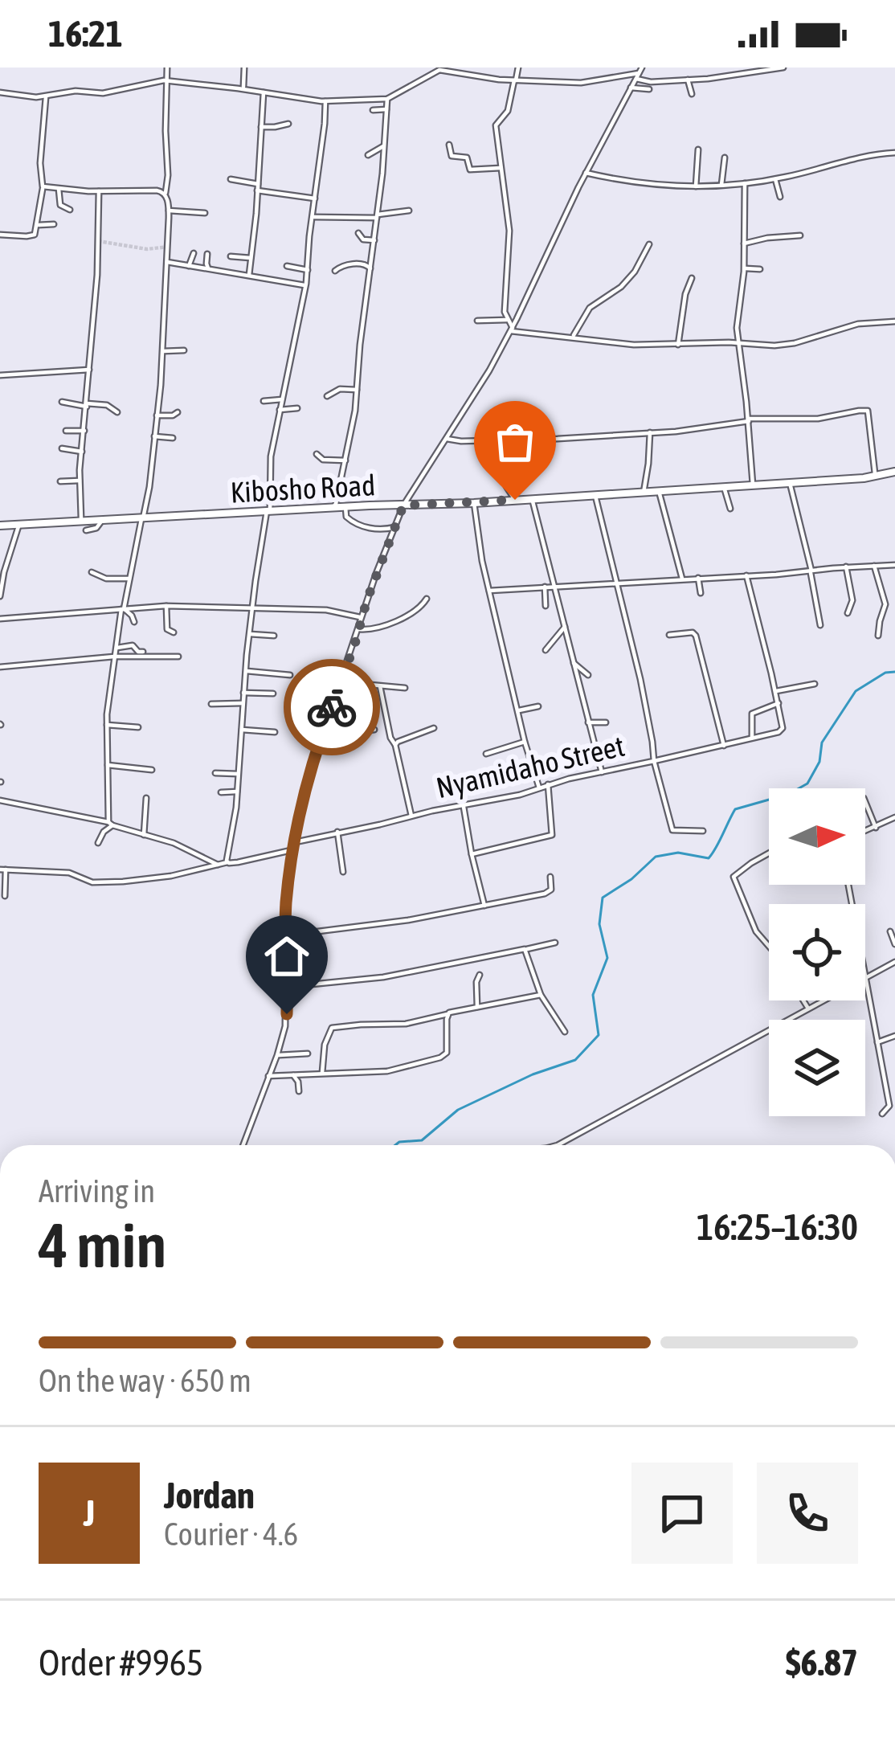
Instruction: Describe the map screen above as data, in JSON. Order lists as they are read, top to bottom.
{
  "streets": {
    "street": ["Kibosho Road", "Nyamidaho Street"]
  },
  "crossings": [
    ["Kibosho Road", "Nyamidaho Street"]
  ],
  "north": "right",
  "page": {
    "status": "16:21",
    "heading": ["4 min", "Arriving in", "16:25–16:30"],
    "panel": [
      "Jordan",
      "Courier · 4.6",
      "Order #9965",
      "$6.87"
    ],
    "bar": "On the way · 650 m",
    "round": "J"
  }
}
